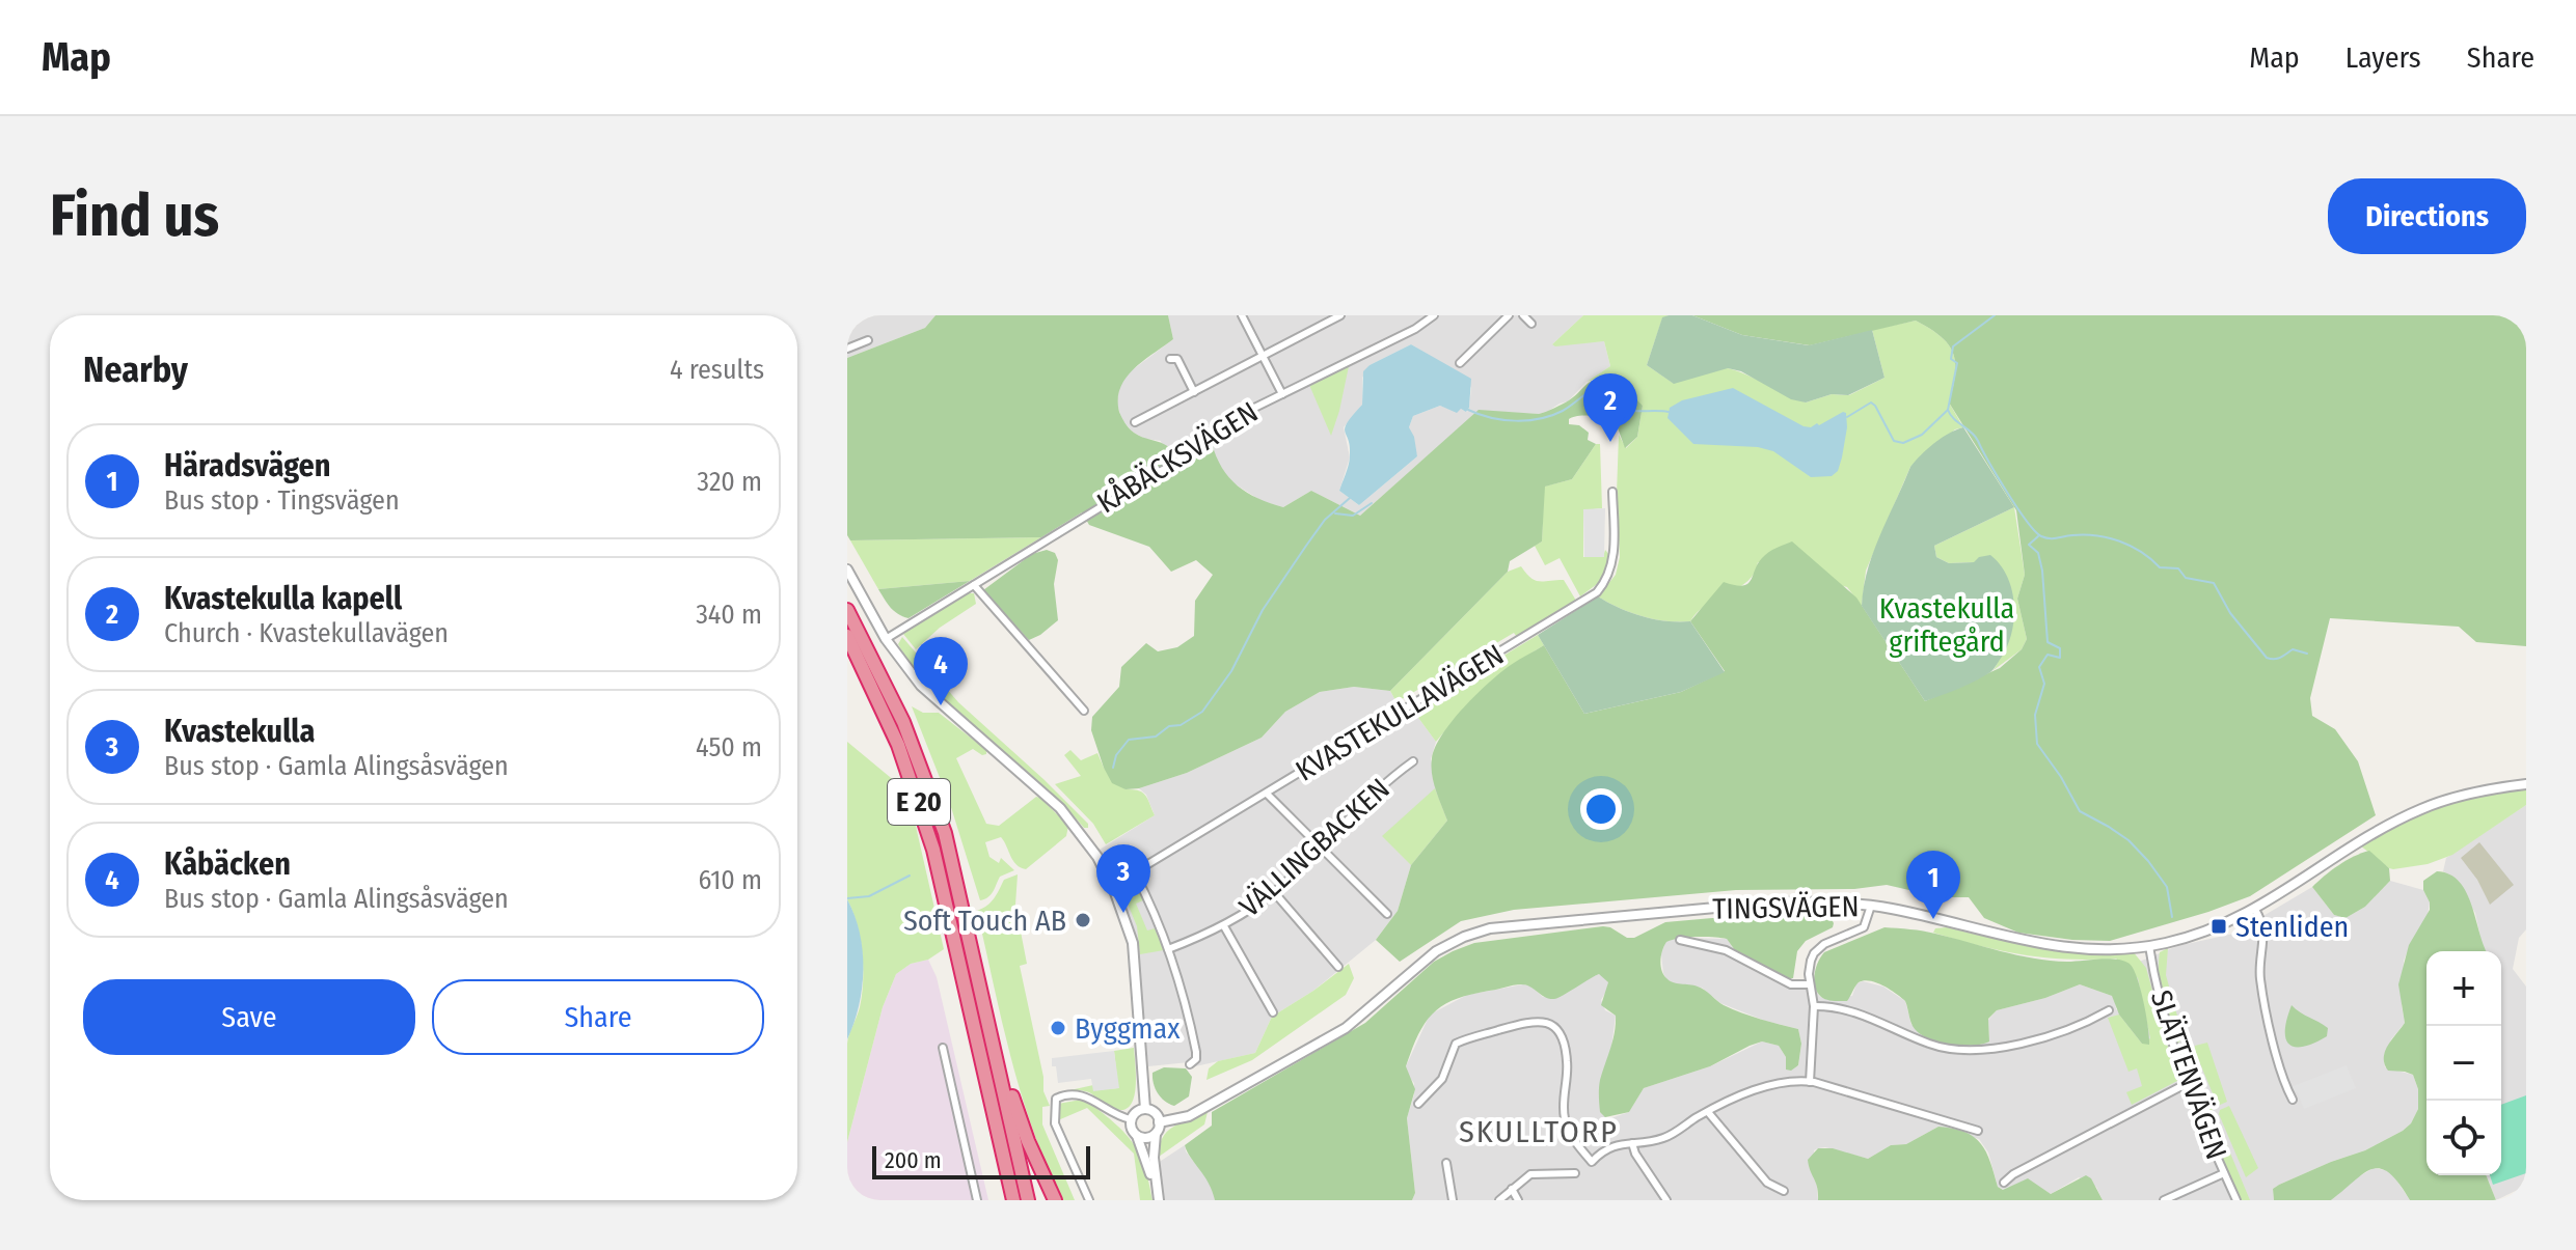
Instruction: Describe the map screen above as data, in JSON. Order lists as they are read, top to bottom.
{
  "streets": {
    "highway": ["E 20"],
    "street": [
      "KÅBÄCKSVÄGEN",
      "KVASTEKULLAVÄGEN",
      "VÄLLINGBACKEN",
      "TINGSVÄGEN",
      "SLÄTTENVÄGEN"
    ]
  },
  "crossings": [
    ["TINGSVÄGEN", "SLÄTTENVÄGEN"]
  ],
  "districts": ["SKULLTORP"],
  "parks": ["Kvastekulla griftegård"],
  "places": {
    "other": ["Soft Touch AB", "Byggmax"],
    "transit": ["Stenliden"]
  },
  "scale_bar": "200 m",
  "page": {
    "header": "Map",
    "nav": ["Map", "Layers", "Share"],
    "buttons": [
      "Directions",
      ["Save", "Share"]
    ],
    "title": "Find us",
    "heading": ["Nearby", "4 results"],
    "pins": [
      "2",
      "4",
      "3",
      "1"
    ],
    "list": [
      {
        "mark": "1",
        "name": "Häradsvägen",
        "note": "Bus stop · Tingsvägen",
        "value": "320 m"
      },
      {
        "mark": "2",
        "name": "Kvastekulla kapell",
        "note": "Church · Kvastekullavägen",
        "value": "340 m"
      },
      {
        "mark": "3",
        "name": "Kvastekulla",
        "note": "Bus stop · Gamla Alingsåsvägen",
        "value": "450 m"
      },
      {
        "mark": "4",
        "name": "Kåbäcken",
        "note": "Bus stop · Gamla Alingsåsvägen",
        "value": "610 m"
      }
    ],
    "map_buttons": ["+", "−"],
    "scale": "200 m"
  }
}
